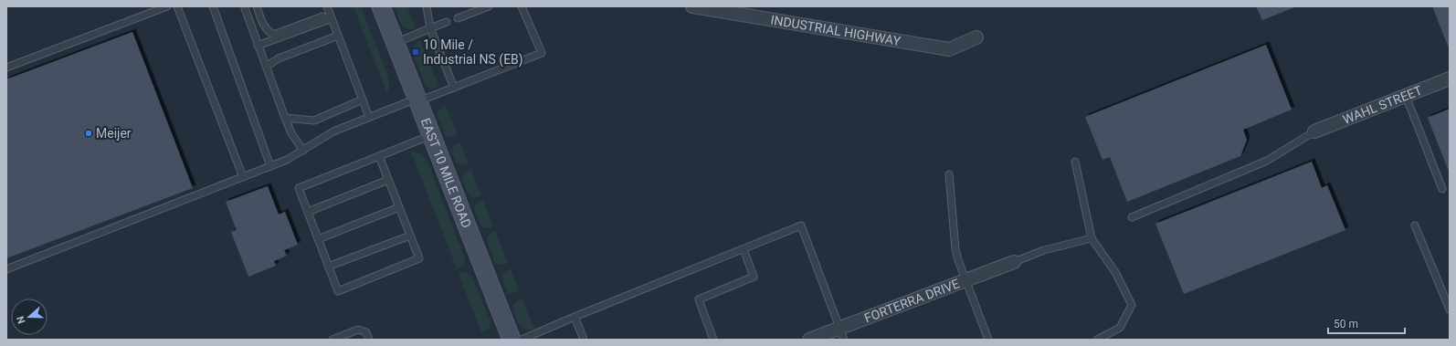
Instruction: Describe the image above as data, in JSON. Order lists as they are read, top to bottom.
{
  "streets": {
    "main road": ["EAST 10 MILE ROAD"],
    "street": ["INDUSTRIAL HIGHWAY", "WAHL STREET", "FORTERRA DRIVE"]
  },
  "places": {
    "transit": ["10 Mile / Industrial NS (EB)"],
    "other": ["Meijer"]
  },
  "scale_bar": "50 m",
  "north": "left"
}
